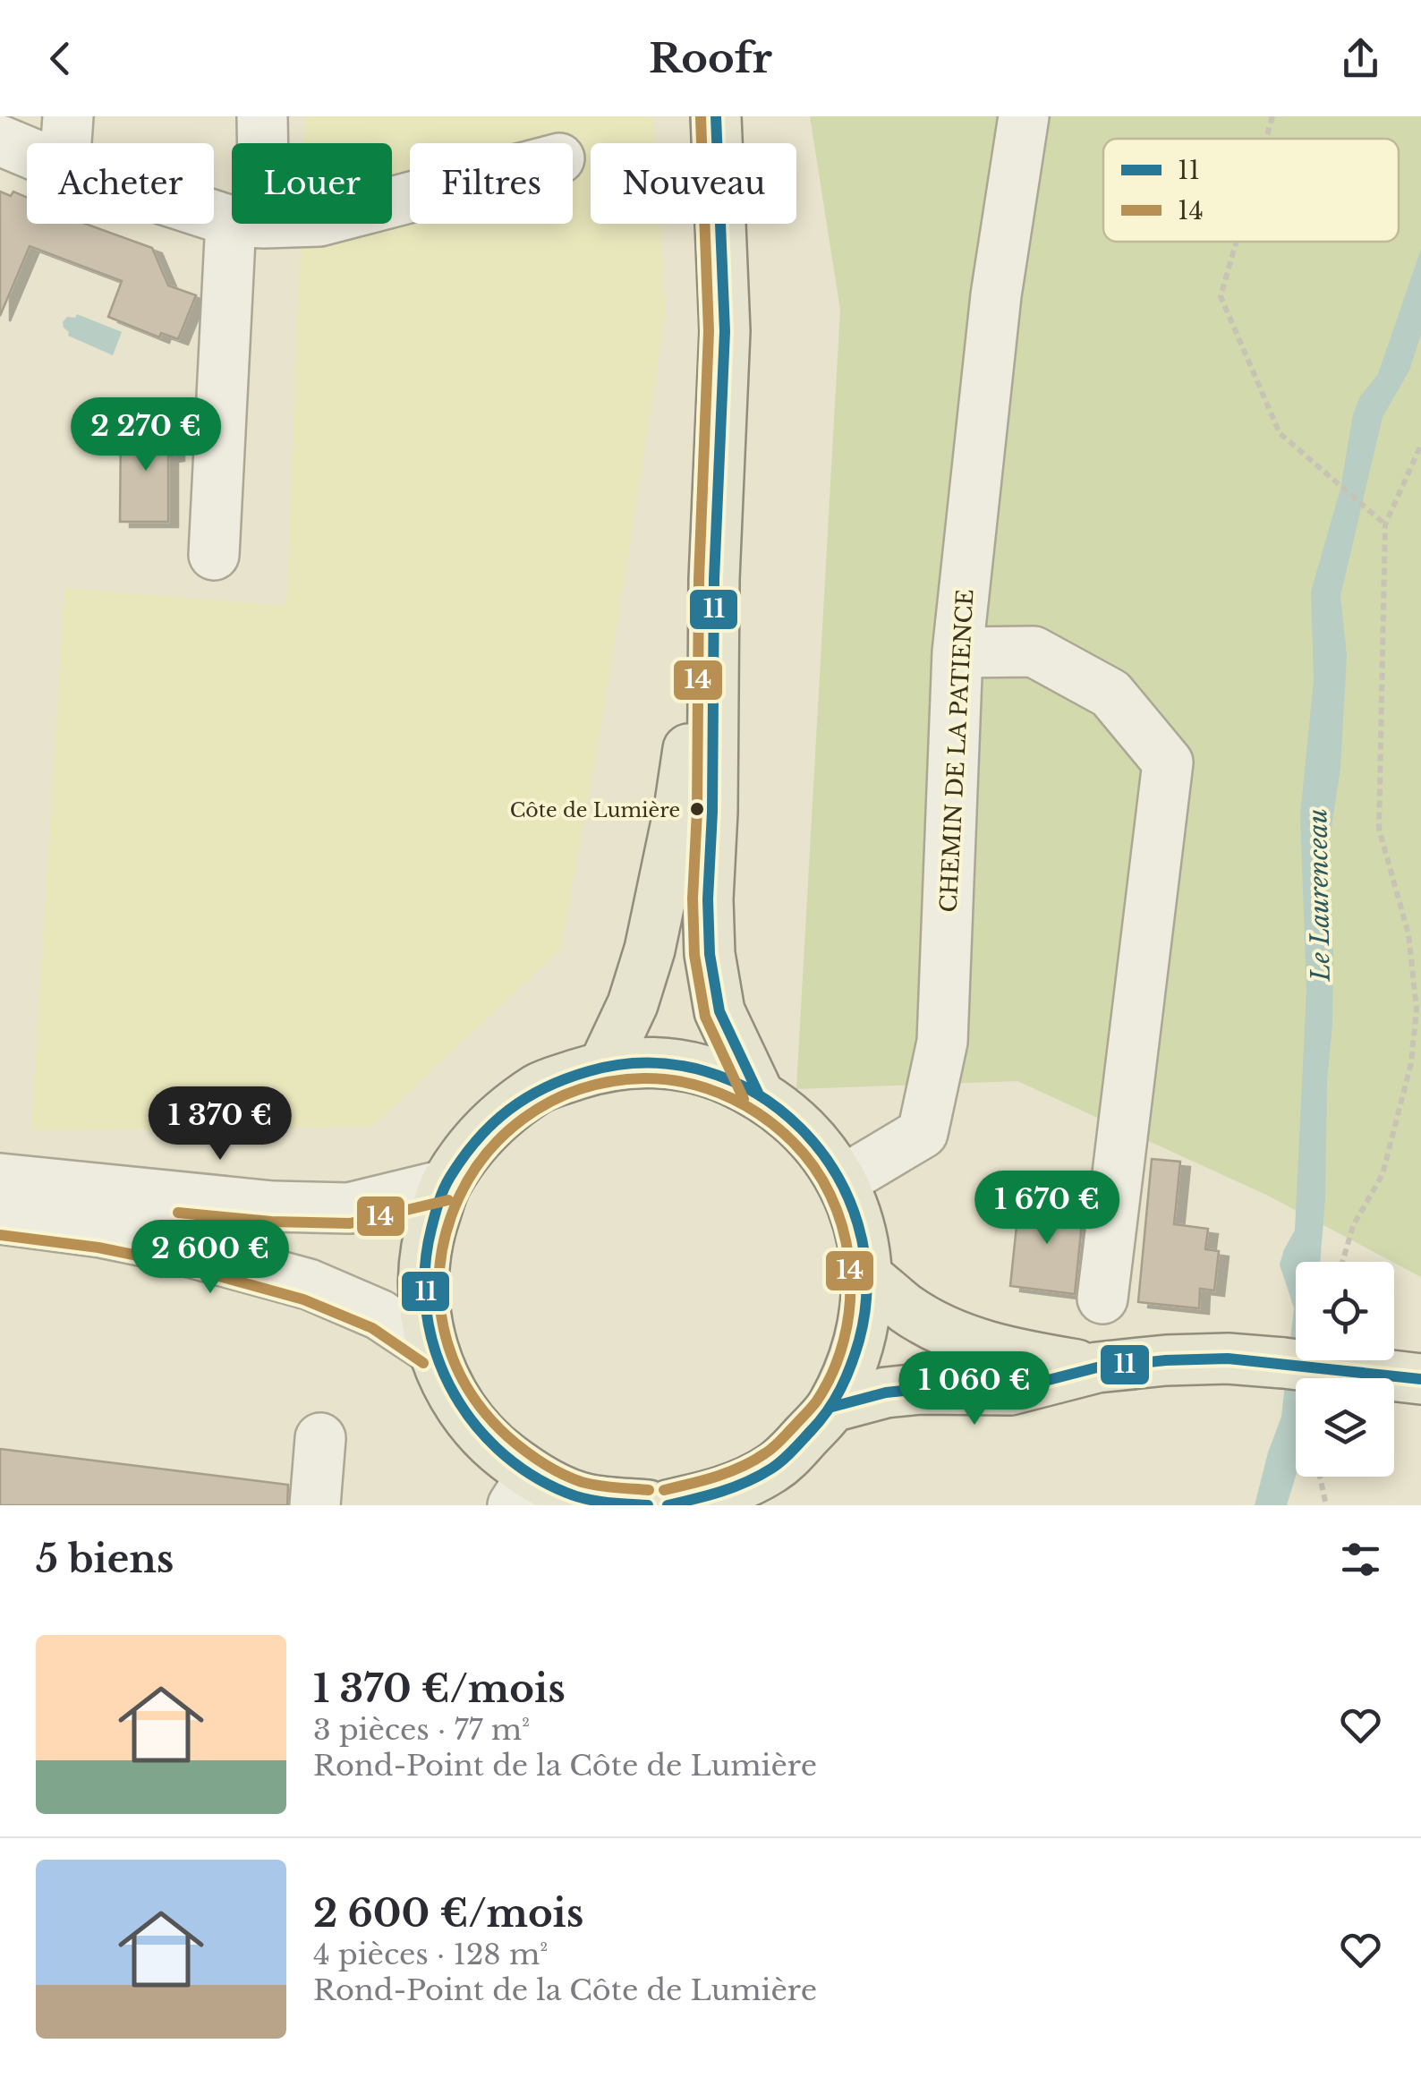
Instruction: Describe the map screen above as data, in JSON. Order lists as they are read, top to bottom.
{
  "streets": {
    "street": ["CHEMIN DE LA PATIENCE"]
  },
  "water": ["Le Laurenceau"],
  "places": ["Côte de Lumière"],
  "lines": ["transit line 11", "transit line 14"],
  "legend": ["11", "14"],
  "page": {
    "header": "Roofr",
    "chip": [
      "Acheter",
      "Louer",
      "Filtres",
      "Nouveau"
    ],
    "price": [
      "2 270 €",
      "1 370 €",
      "1 670 €",
      "2 600 €",
      "1 060 €"
    ],
    "heading": "5 biens",
    "list": [
      {
        "name": "1 370 €/mois",
        "note": "3 pièces · 77 m² · Rond-Point de la Côte de Lumière"
      },
      {
        "name": "2 600 €/mois",
        "note": "4 pièces · 128 m² · Rond-Point de la Côte de Lumière"
      }
    ]
  }
}
